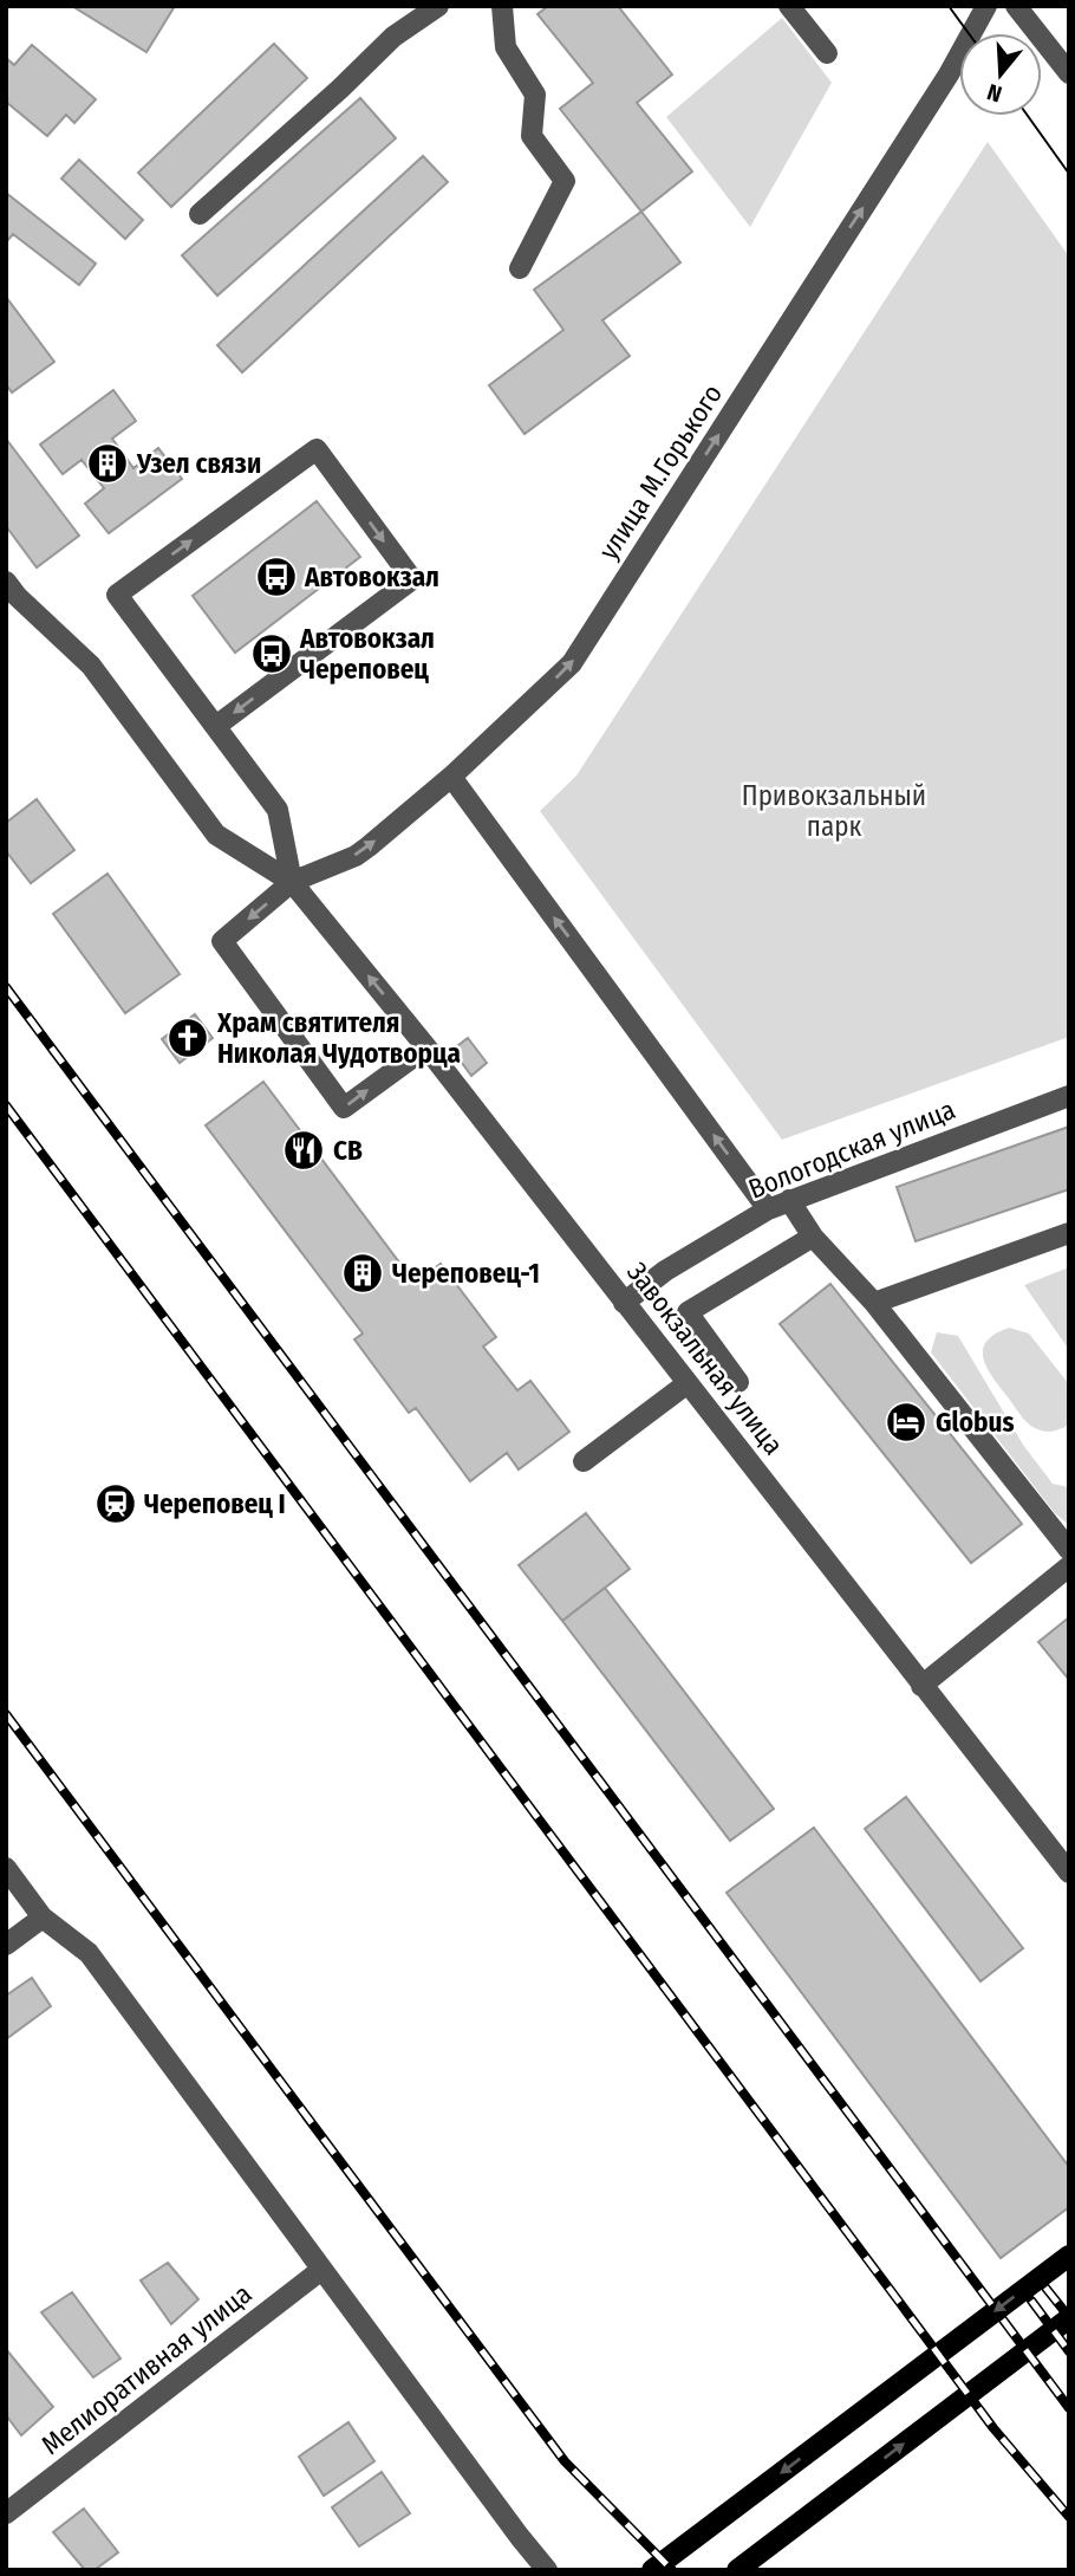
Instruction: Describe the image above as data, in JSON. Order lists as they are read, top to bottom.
{
  "streets": {
    "street": [
      "улица М.Горького",
      "Вологодская улица",
      "Завокзальная улица",
      "Мелиоративная улица"
    ]
  },
  "crossings": [
    ["улица М.Горького", "Завокзальная улица"],
    ["Вологодская улица", "Завокзальная улица"]
  ],
  "parks": ["Привокзальный парк"],
  "places": {
    "building": ["Узел связи", "Череповец-1"],
    "bus stop": ["Автовокзал", "Автовокзал Череповец"],
    "church": ["Храм святителя Николая Чудотворца"],
    "restaurant": ["СВ"],
    "hotel": ["Globus"],
    "station": ["Череповец I"]
  },
  "north": "bottom"
}
